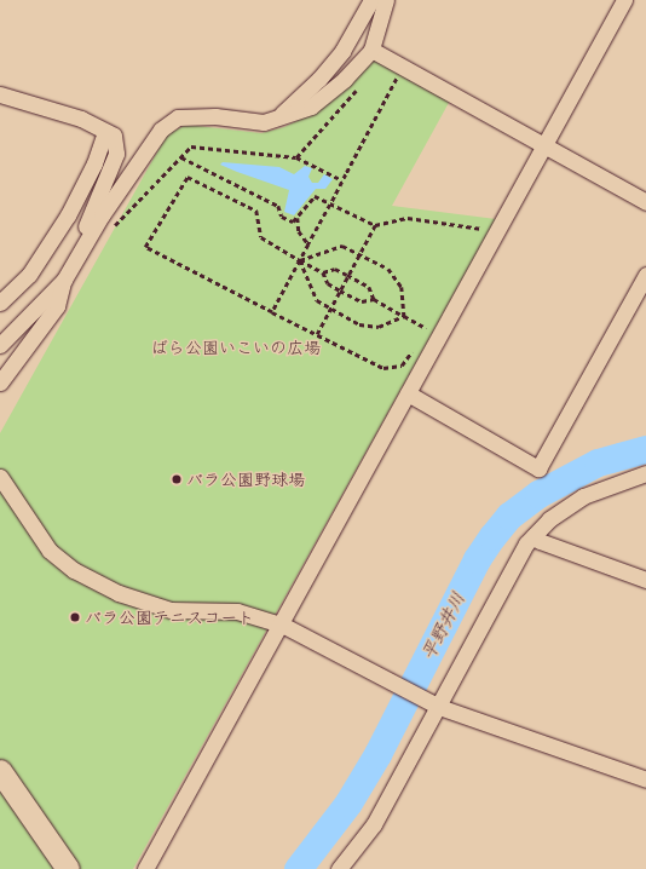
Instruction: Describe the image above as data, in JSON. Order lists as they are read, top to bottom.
{
  "water": ["平野井川"],
  "parks": ["ばら公園いこいの広場"],
  "places": ["バラ公園野球場", "バラ公園テニスコート"]
}
